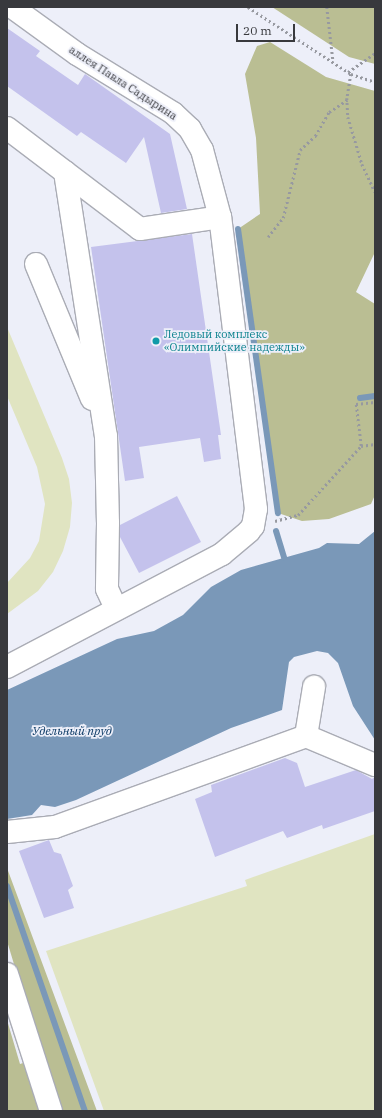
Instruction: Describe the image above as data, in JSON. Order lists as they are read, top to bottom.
{
  "streets": {
    "street": ["аллея Павла Садырина"]
  },
  "water": ["Удельный пруд"],
  "places": ["Ледовый комплекс «Олимпийские надежды»"],
  "scale_bar": "20 m"
}
